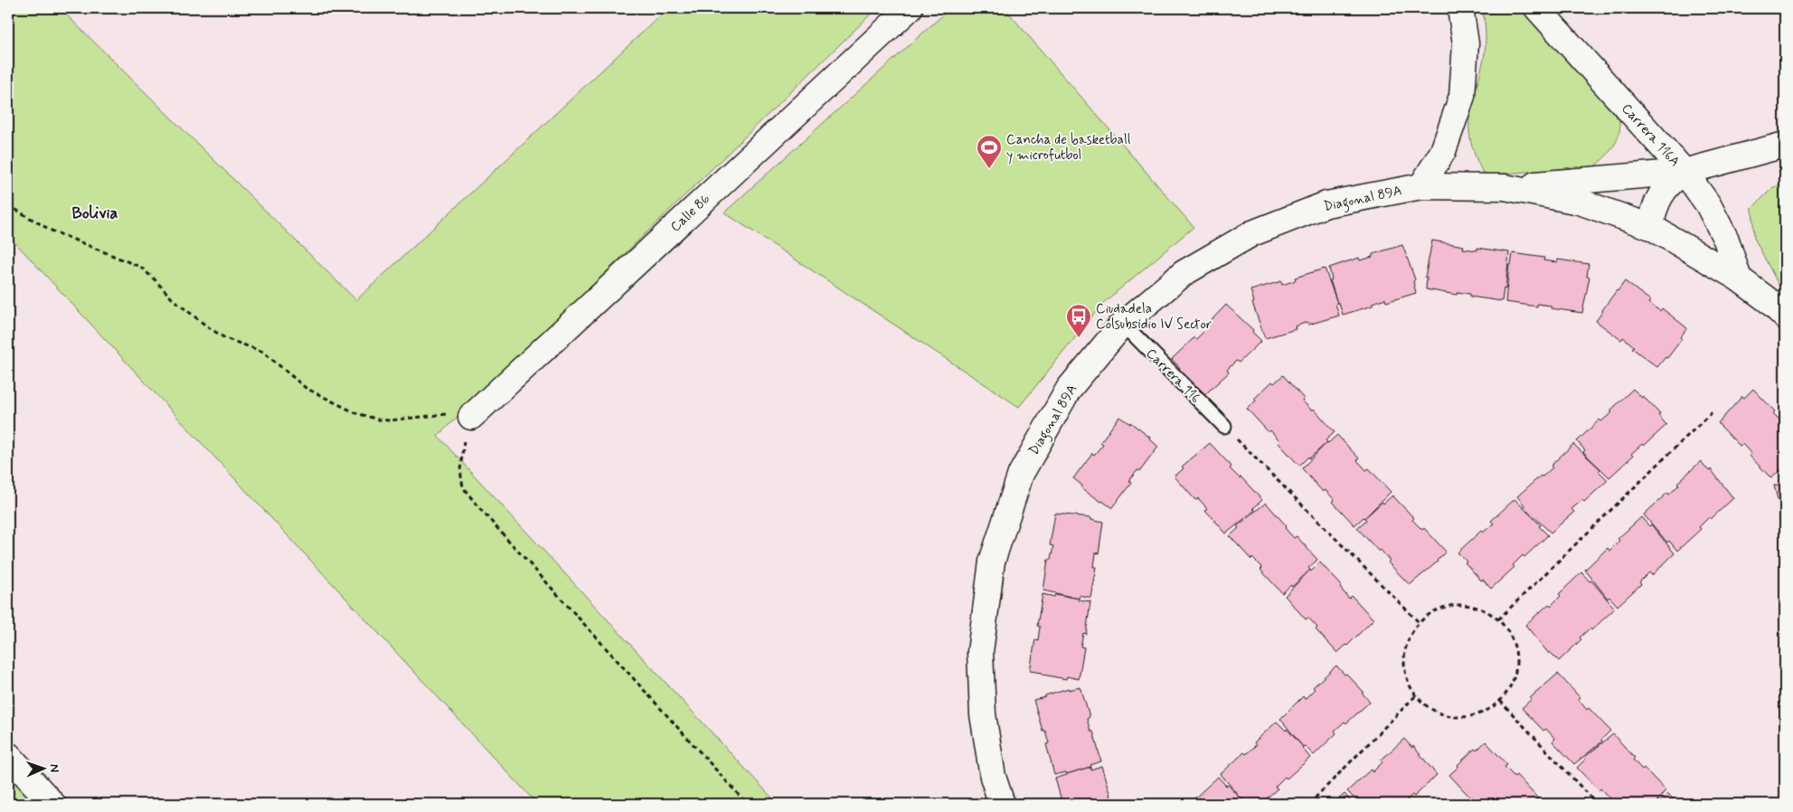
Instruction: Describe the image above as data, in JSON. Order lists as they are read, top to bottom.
{
  "streets": {
    "street": ["Carrera 116A", "Diagonal 89A", "Calle 86"],
    "lane": ["Carrera 116"]
  },
  "crossings": [
    ["Carrera 116A", "Diagonal 89A"],
    ["Diagonal 89A", "Carrera 116"]
  ],
  "districts": ["Bolivia"],
  "places": {
    "sports": ["Cancha de basketball y microfutbol"],
    "bus stop": ["Ciudadela Colsubsidio IV Sector"]
  },
  "north": "right"
}
